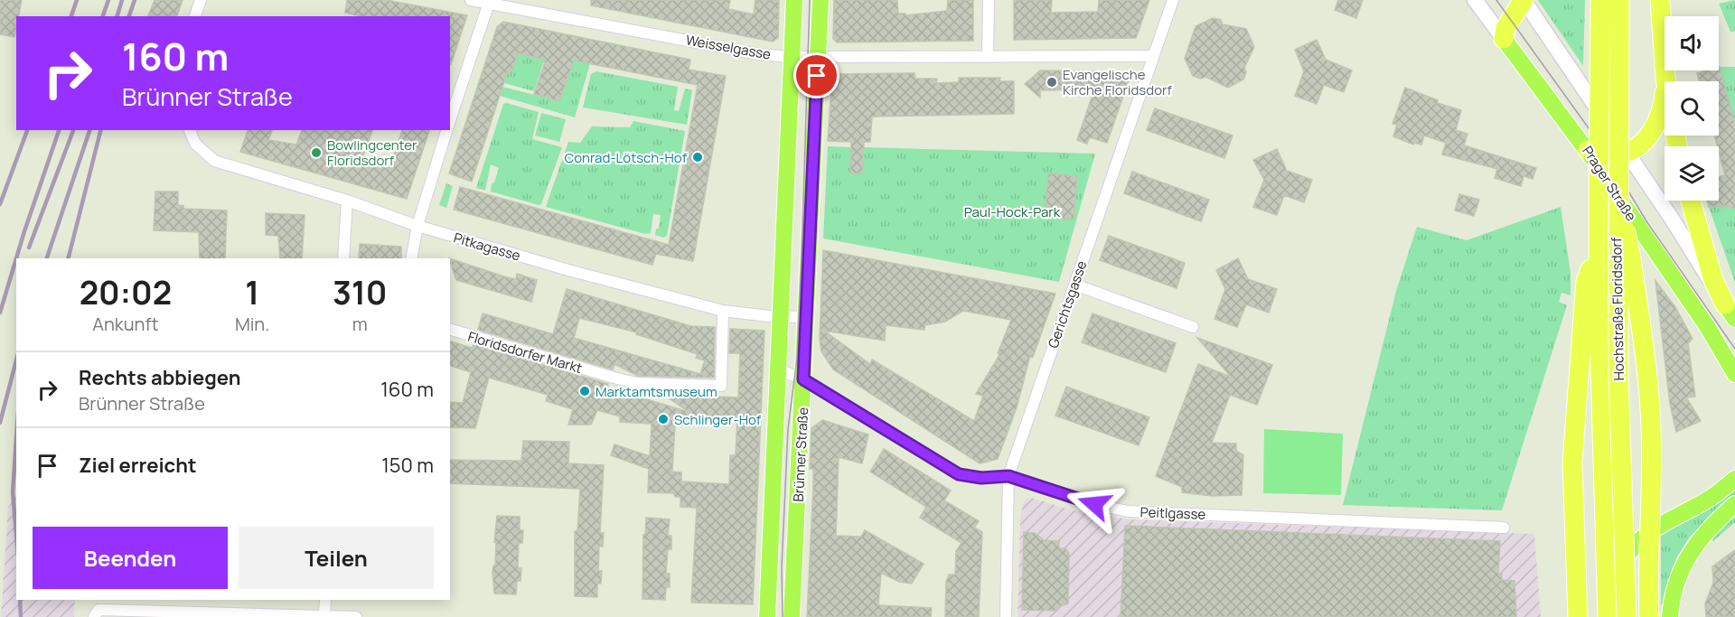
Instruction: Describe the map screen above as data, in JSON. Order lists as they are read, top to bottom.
{
  "streets": {
    "highway": ["Hochstraße Floridsdorf"],
    "main road": ["Prager Straße", "Brünner Straße"],
    "street": [
      "Weisselgasse",
      "Pitkagasse",
      "Gerichtsgasse",
      "Floridsdorfer Markt",
      "Peitlgasse"
    ]
  },
  "crossings": [
    ["Weisselgasse", "Gerichtsgasse"],
    ["Weisselgasse", "Brünner Straße"],
    ["Pitkagasse", "Floridsdorfer Markt"],
    ["Pitkagasse", "Brünner Straße"],
    ["Gerichtsgasse", "Peitlgasse"],
    ["Brünner Straße", "Peitlgasse"]
  ],
  "parks": ["Paul-Hock-Park"],
  "places": [
    "Evangelische Kirche Floridsdorf",
    "Bowlingcenter Floridsdorf",
    "Conrad-Lötsch-Hof",
    "Marktamtsmuseum",
    "Schlinger-Hof"
  ],
  "page": {
    "turn": ["160 m", "Brünner Straße"],
    "eta": [
      "20:02",
      "Ankunft",
      "1",
      "Min.",
      "310",
      "m"
    ],
    "list": [
      {
        "name": "Rechts abbiegen",
        "note": "Brünner Straße",
        "value": "160 m"
      },
      {
        "name": "Ziel erreicht",
        "value": "150 m"
      }
    ],
    "buttons": ["Beenden", "Teilen"]
  }
}
